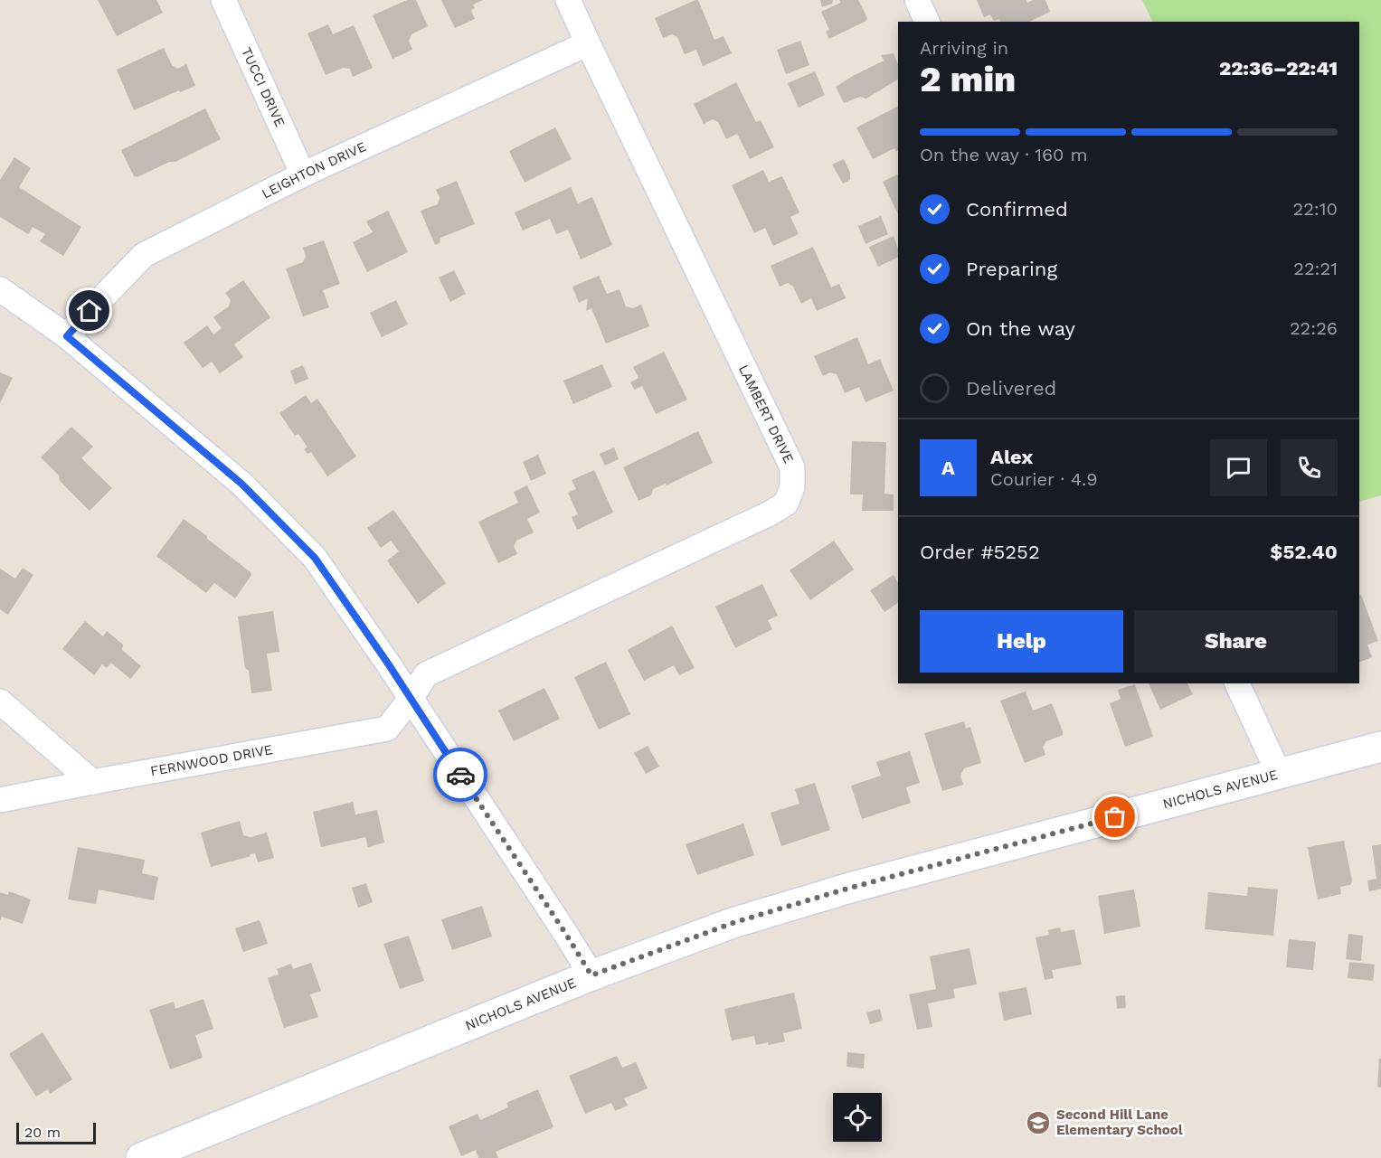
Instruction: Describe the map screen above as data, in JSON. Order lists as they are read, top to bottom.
{
  "streets": {
    "main road": ["NICHOLS AVENUE"],
    "street": [
      "TUCCI DRIVE",
      "LEIGHTON DRIVE",
      "LAMBERT DRIVE",
      "FERNWOOD DRIVE"
    ]
  },
  "crossings": [
    ["TUCCI DRIVE", "LEIGHTON DRIVE"],
    ["LEIGHTON DRIVE", "LAMBERT DRIVE"],
    ["LAMBERT DRIVE", "FERNWOOD DRIVE"]
  ],
  "places": {
    "school or university": ["Second Hill Lane Elementary School"]
  },
  "scale_bar": "20 m",
  "page": {
    "heading": ["2 min", "Arriving in", "22:36–22:41"],
    "panel": [
      "Alex",
      "Courier · 4.9",
      "Order #5252",
      "$52.40"
    ],
    "bar": "On the way · 160 m",
    "list": [
      ["Confirmed", "22:10"],
      ["Preparing", "22:21"],
      ["On the way", "22:26"],
      "Delivered"
    ],
    "round": "A",
    "buttons": ["Help", "Share"],
    "scale": "20 m"
  }
}
